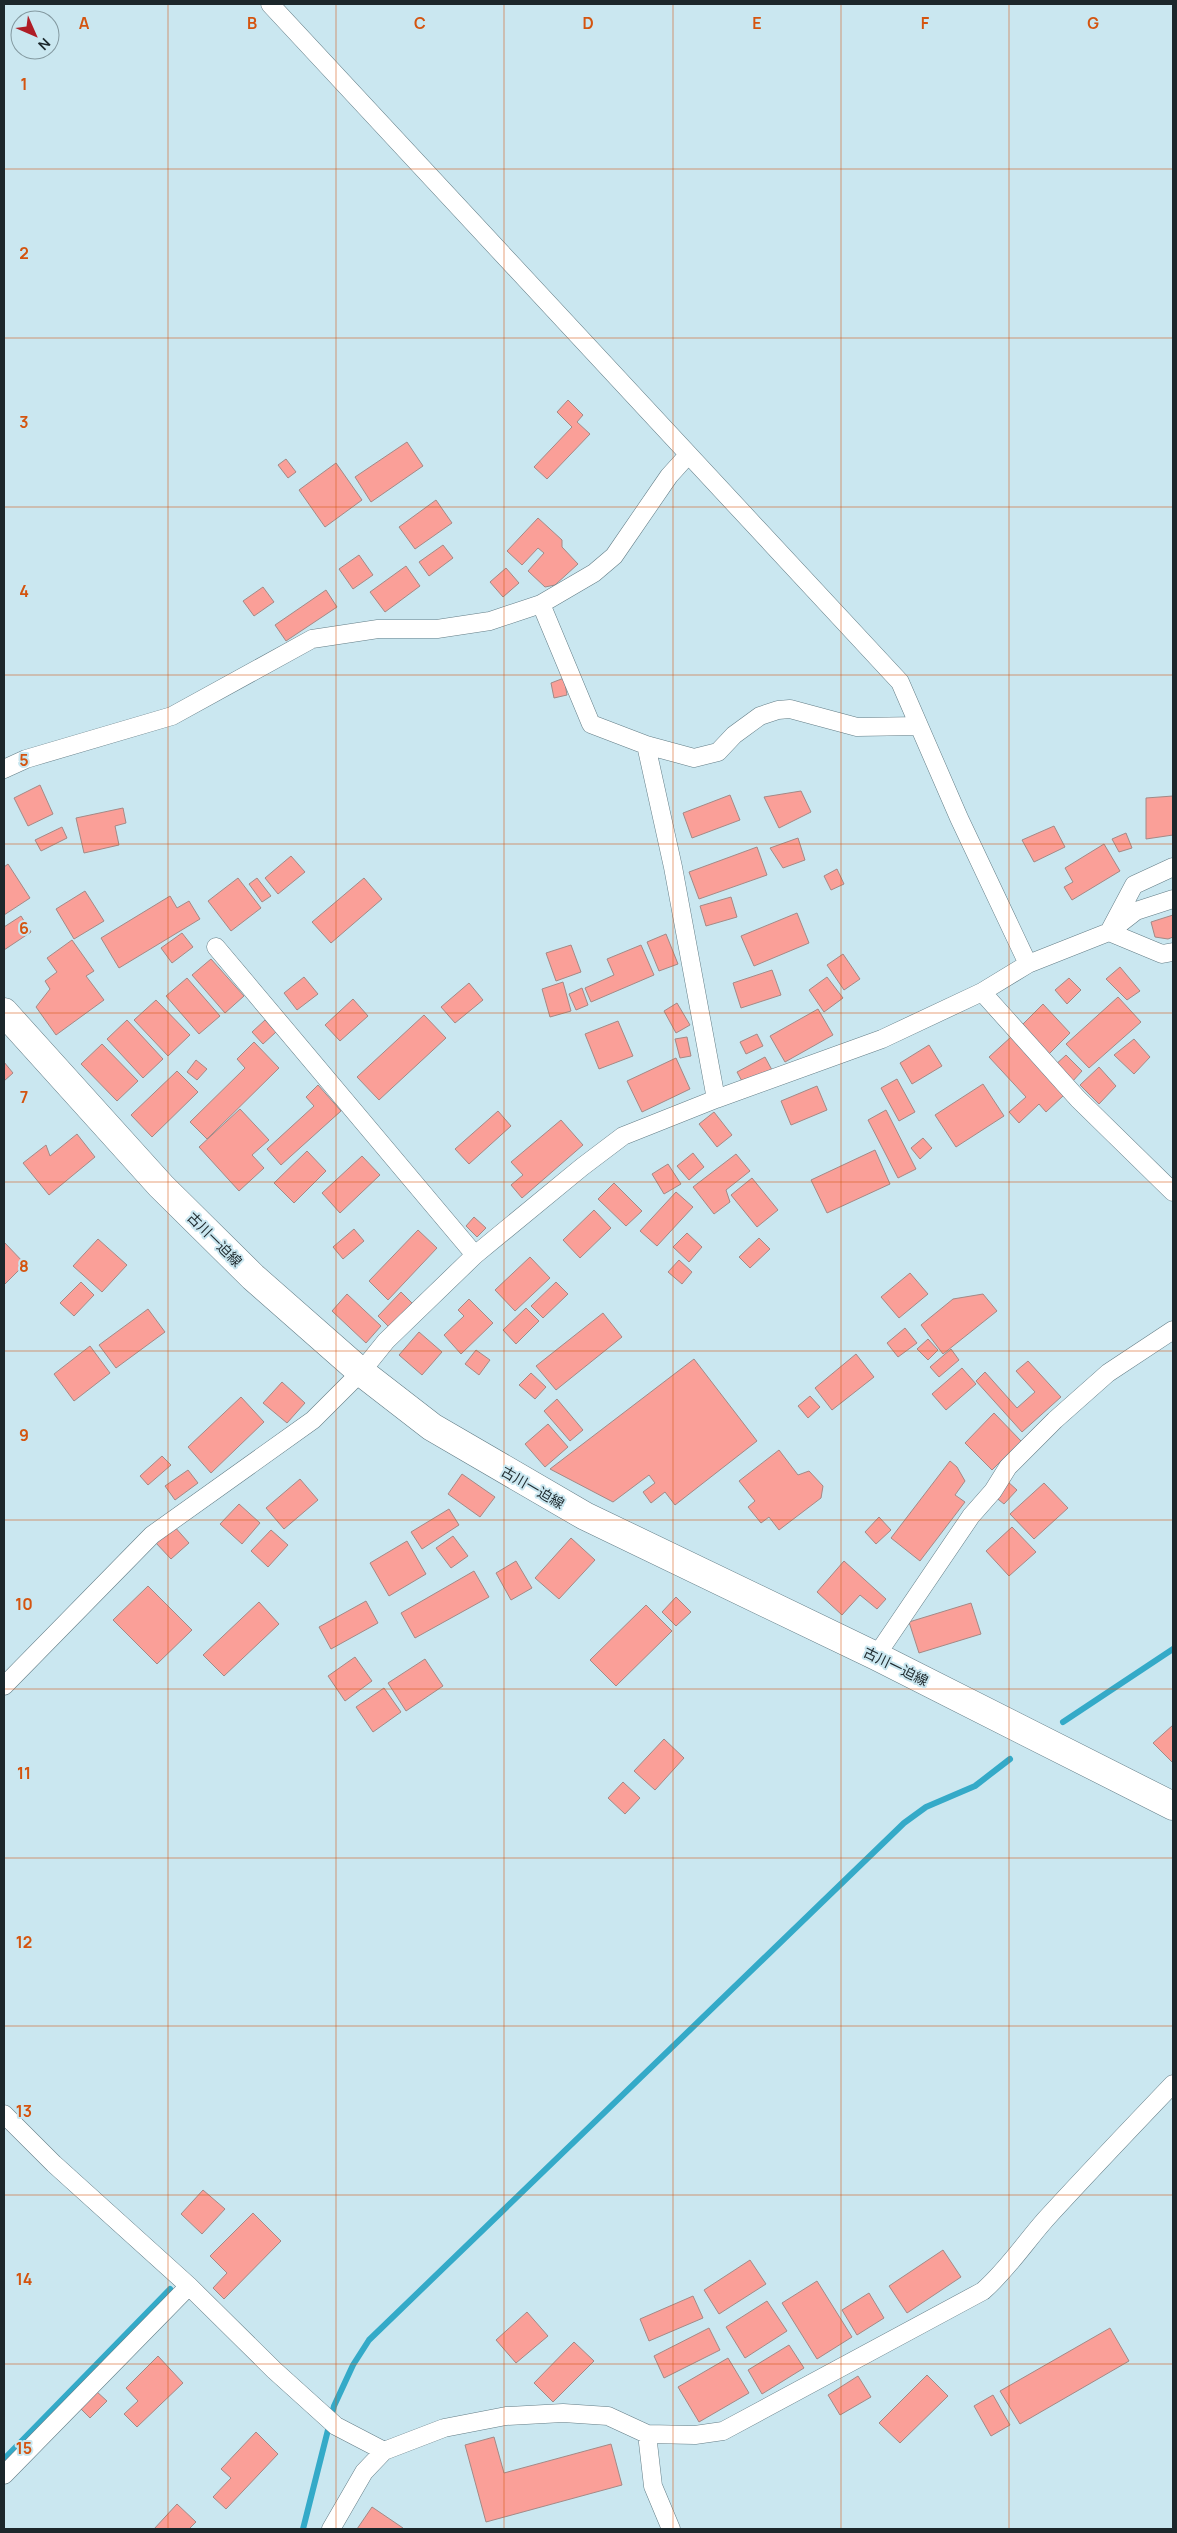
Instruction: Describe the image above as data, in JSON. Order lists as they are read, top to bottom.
{
  "streets": {
    "main road": ["古川一迫線"]
  },
  "north": "bottom right",
  "grid": {
    "columns": [
      "A",
      "B",
      "C",
      "D",
      "E",
      "F",
      "G"
    ],
    "rows": [
      "1",
      "2",
      "3",
      "4",
      "5",
      "6",
      "7",
      "8",
      "9",
      "10",
      "11",
      "12",
      "13",
      "14",
      "15"
    ]
  }
}
